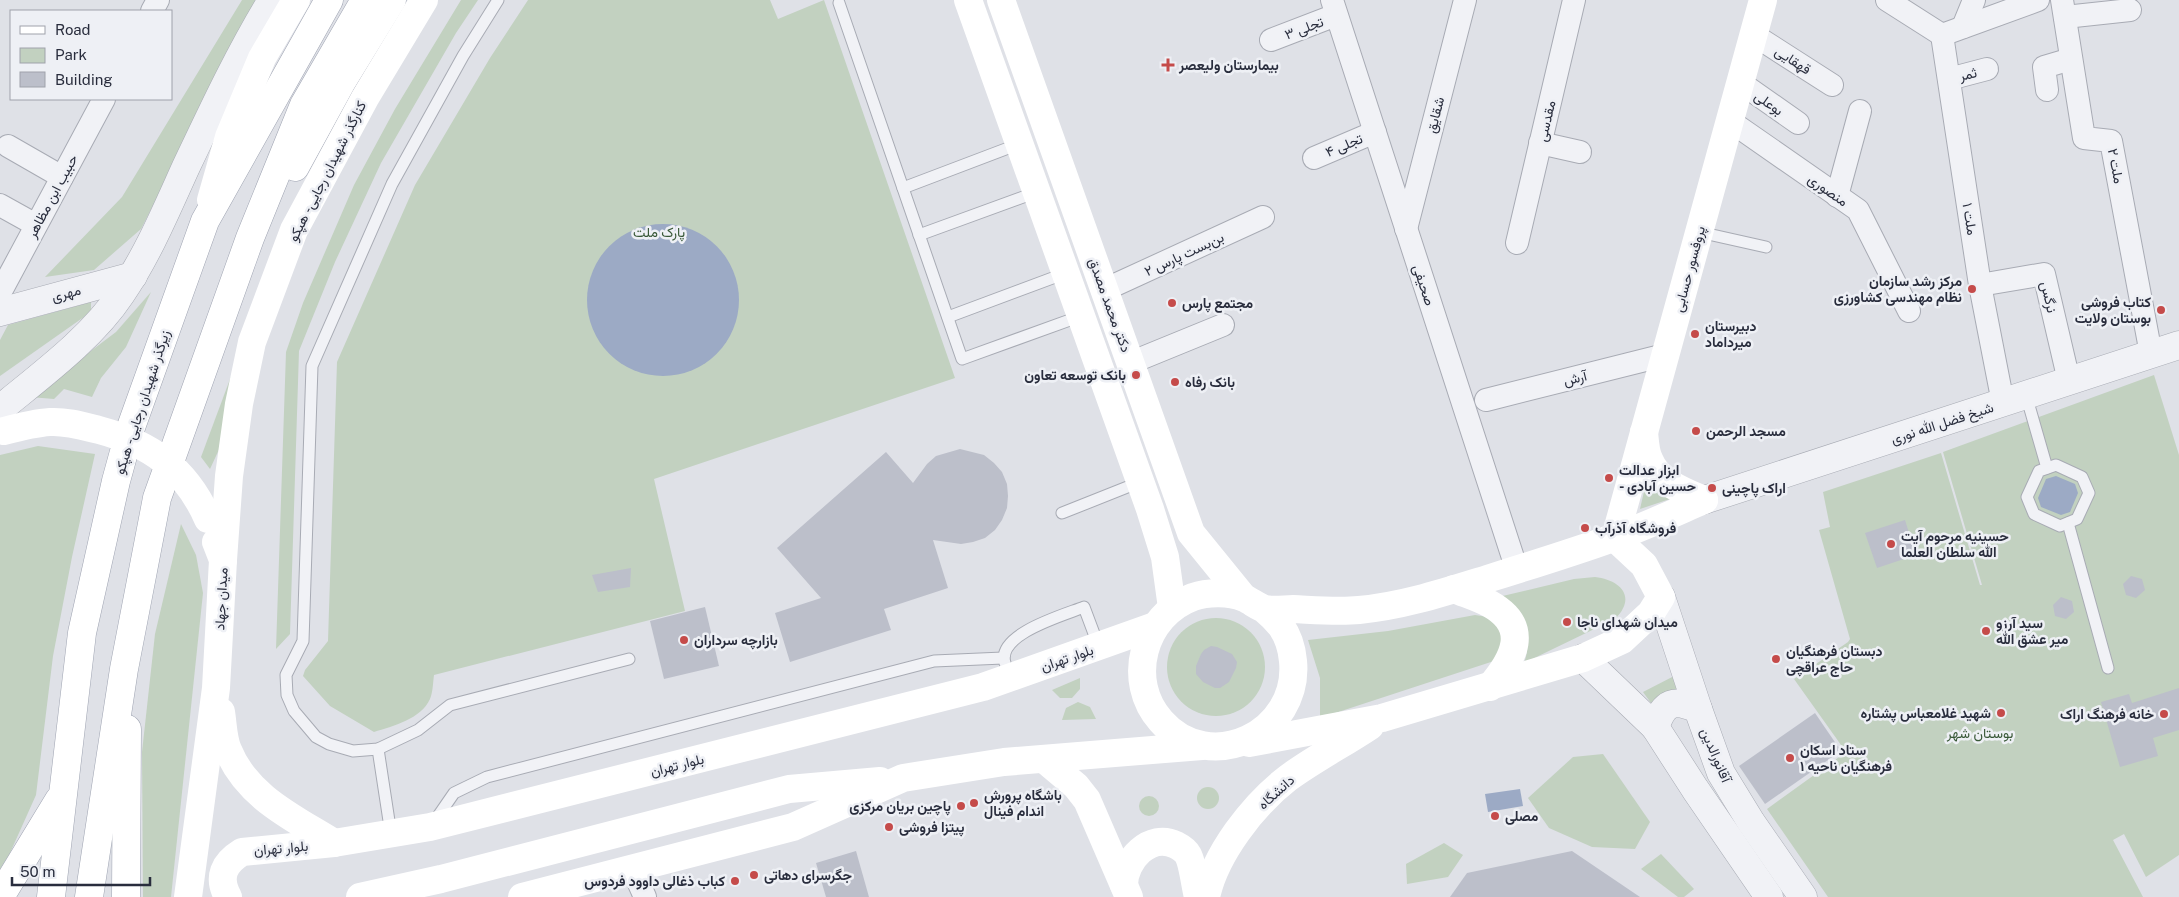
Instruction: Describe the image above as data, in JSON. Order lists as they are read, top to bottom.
{
  "streets": {
    "main road": [
      "کنارگذر شهیدان رجایی - هپکو",
      "پروفسور حسابی",
      "دکتر محمد مصدق",
      "زیرگذر شهیدان رجایی - هپکو",
      "میدان جهاد",
      "بلوار تهران",
      "دانشگاه"
    ],
    "street": [
      "تجلی ۳",
      "قهقایی",
      "ثمر",
      "بوعلی",
      "شقایق",
      "مقدسی",
      "تجلی ۴",
      "ملت ۲",
      "منصوری",
      "حبیب ابن مظاهر",
      "ملت ۱",
      "بن‌بست پارس ۲",
      "صحیفی",
      "مهری",
      "نرگس",
      "آرش",
      "شیخ فضل الله نوری",
      "آقانورالدین"
    ]
  },
  "crossings": [
    ["تجلی ۳", "صحیفی"],
    ["قهقایی", "پروفسور حسابی"],
    ["ثمر", "ملت ۱"],
    ["بوعلی", "پروفسور حسابی"],
    ["شقایق", "صحیفی"],
    ["تجلی ۴", "صحیفی"],
    ["ملت ۲", "شیخ فضل الله نوری"],
    ["کنارگذر شهیدان رجایی - هپکو", "میدان جهاد"],
    ["منصوری", "پروفسور حسابی"],
    ["ملت ۱", "نرگس"],
    ["ملت ۱", "شیخ فضل الله نوری"],
    ["بن‌بست پارس ۲", "دکتر محمد مصدق"],
    ["پروفسور حسابی", "آرش"],
    ["نرگس", "شیخ فضل الله نوری"],
    ["دکتر محمد مصدق", "بلوار تهران"]
  ],
  "parks": ["پارک ملت", "بوستان شهر"],
  "places": {
    "health": ["بیمارستان ولیعصر"],
    "other": [
      "مرکز رشد سازمان نظام مهندسی کشاورزی",
      "مجتمع پارس",
      "کتاب فروشی بوستان ولایت",
      "دبیرستان میرداماد",
      "بانک توسعه تعاون",
      "بانک رفاه",
      "مسجد الرحمن",
      "ابزار عدالت - حسین آبادی",
      "اراک پاچینی",
      "فروشگاه آذرآب",
      "حسینیه مرحوم آیت الله سلطان العلما",
      "میدان شهدای ناجا",
      "سید آرزو میر عشق الله",
      "بازارچه سرداران",
      "دبستان فرهنگیان حاج عراقچی",
      "شهید غلامعباس پشتاره",
      "خانه فرهنگ اراک",
      "ستاد اسکان فرهنگیان ناحیه ۱",
      "باشگاه پرورش اندام فینال",
      "پاچین بریان مرکزی",
      "مصلی",
      "پیتزا فروشی",
      "جگرسرای دهاتی",
      "کباب ذغالی داوود فردوس"
    ]
  },
  "legend": ["Road", "Park", "Building"],
  "scale_bar": "50 m"
}
